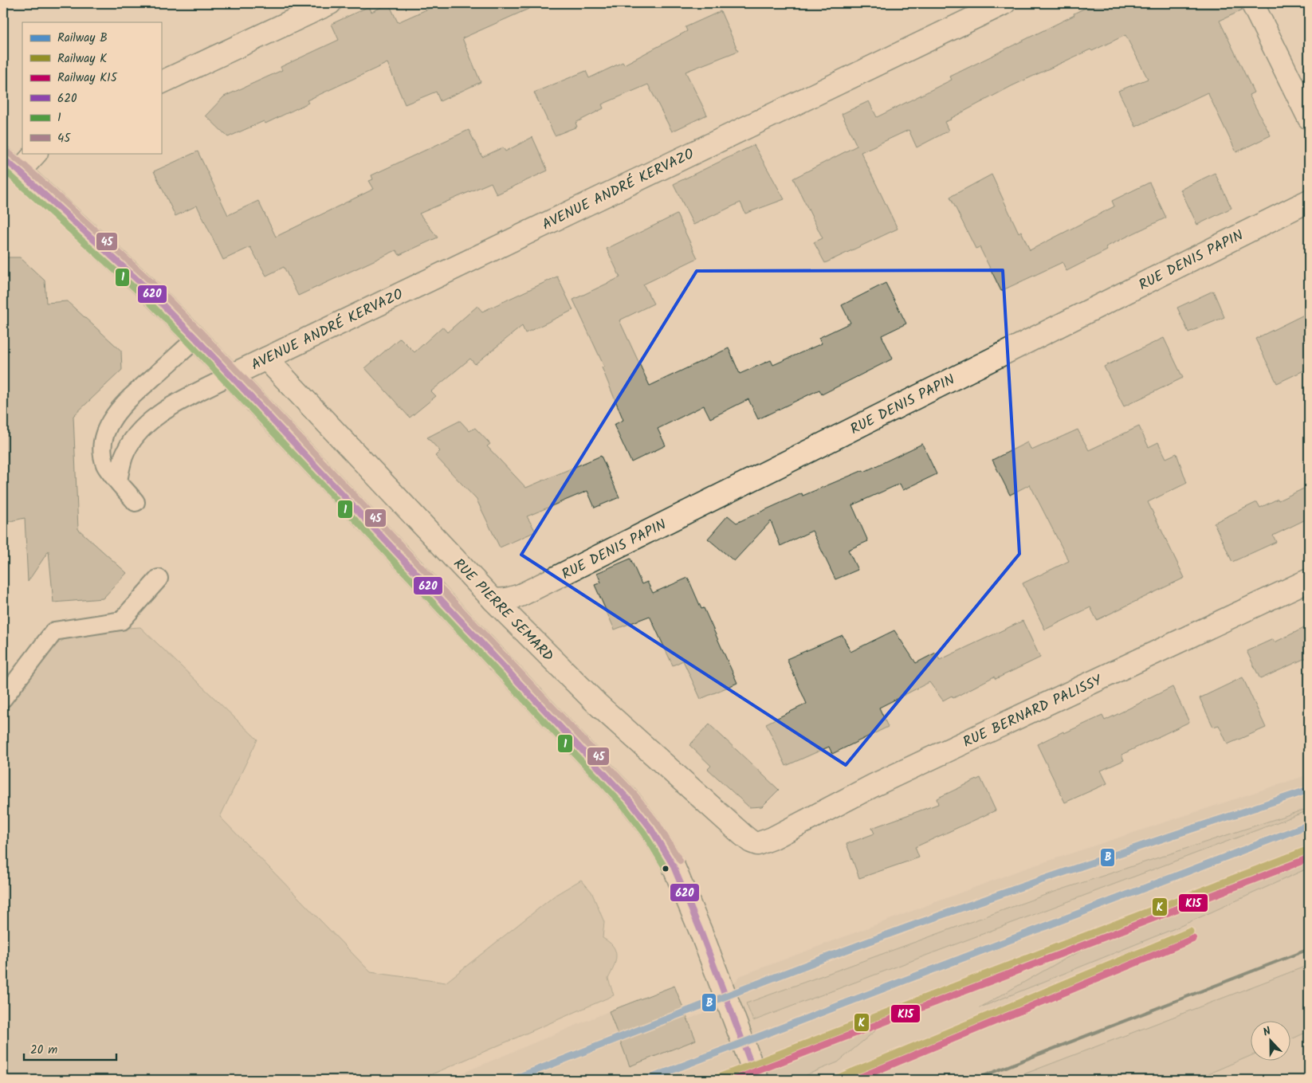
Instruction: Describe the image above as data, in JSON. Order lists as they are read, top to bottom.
{
  "streets": {
    "street": [
      "AVENUE ANDRÉ KERVAZO",
      "RUE DENIS PAPIN",
      "RUE PIERRE SEMARD",
      "RUE BERNARD PALISSY"
    ]
  },
  "crossings": [
    ["AVENUE ANDRÉ KERVAZO", "RUE PIERRE SEMARD"],
    ["RUE DENIS PAPIN", "RUE PIERRE SEMARD"],
    ["RUE PIERRE SEMARD", "RUE BERNARD PALISSY"]
  ],
  "lines": [
    "transit line 45",
    "transit line 620",
    "transit line 1",
    "rail line B",
    "rail line K",
    "rail line K15"
  ],
  "legend": [
    "Railway B",
    "Railway K",
    "Railway K15",
    "620",
    "1",
    "45"
  ],
  "scale_bar": "20 m",
  "north": "top"
}
